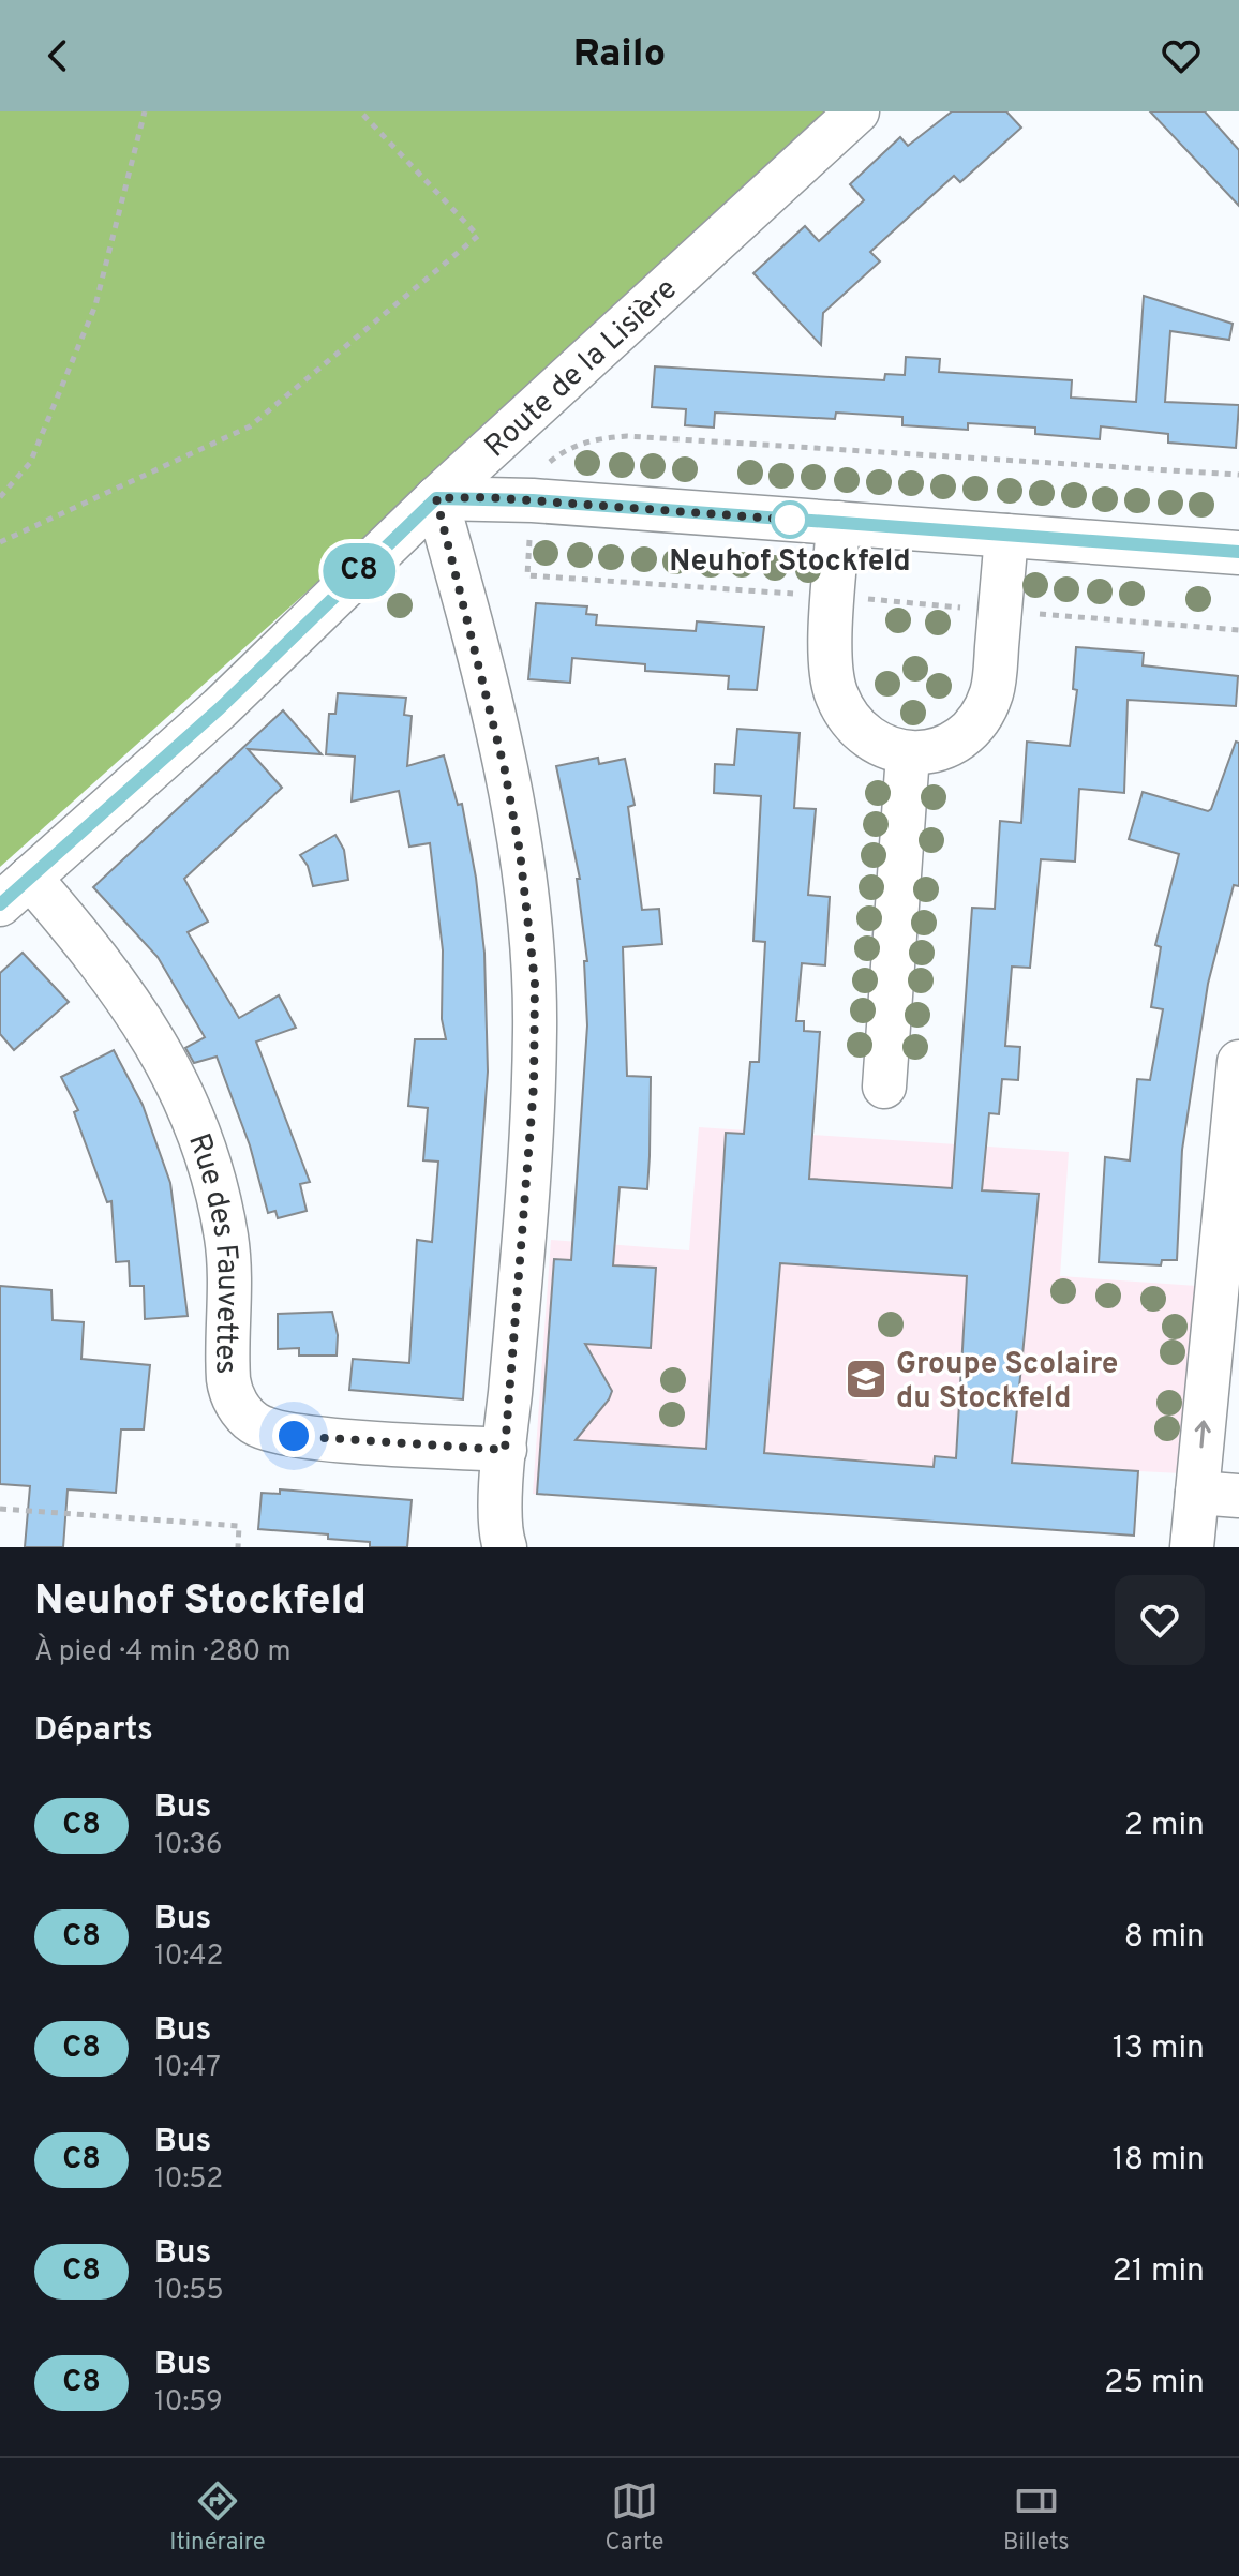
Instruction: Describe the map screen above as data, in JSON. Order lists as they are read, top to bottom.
{
  "streets": {
    "street": ["Route de la Lisière", "Rue des Fauvettes"]
  },
  "crossings": [
    ["Route de la Lisière", "Rue des Fauvettes"]
  ],
  "places": {
    "other": ["Neuhof Stockfeld"],
    "school or university": ["Groupe Scolaire du Stockfeld"]
  },
  "lines": ["bus line C8"],
  "page": {
    "header": "Railo",
    "on_map": "C8",
    "heading": [
      ["Neuhof Stockfeld", "À pied · 4 min · 280 m"],
      "Départs"
    ],
    "list": [
      {
        "mark": "C8",
        "name": "Bus",
        "note": "10:36",
        "value": "2 min"
      },
      {
        "mark": "C8",
        "name": "Bus",
        "note": "10:42",
        "value": "8 min"
      },
      {
        "mark": "C8",
        "name": "Bus",
        "note": "10:47",
        "value": "13 min"
      },
      {
        "mark": "C8",
        "name": "Bus",
        "note": "10:52",
        "value": "18 min"
      },
      {
        "mark": "C8",
        "name": "Bus",
        "note": "10:55",
        "value": "21 min"
      },
      {
        "mark": "C8",
        "name": "Bus",
        "note": "10:59",
        "value": "25 min"
      }
    ],
    "tabs": ["Itinéraire", "Carte", "Billets"]
  }
}
